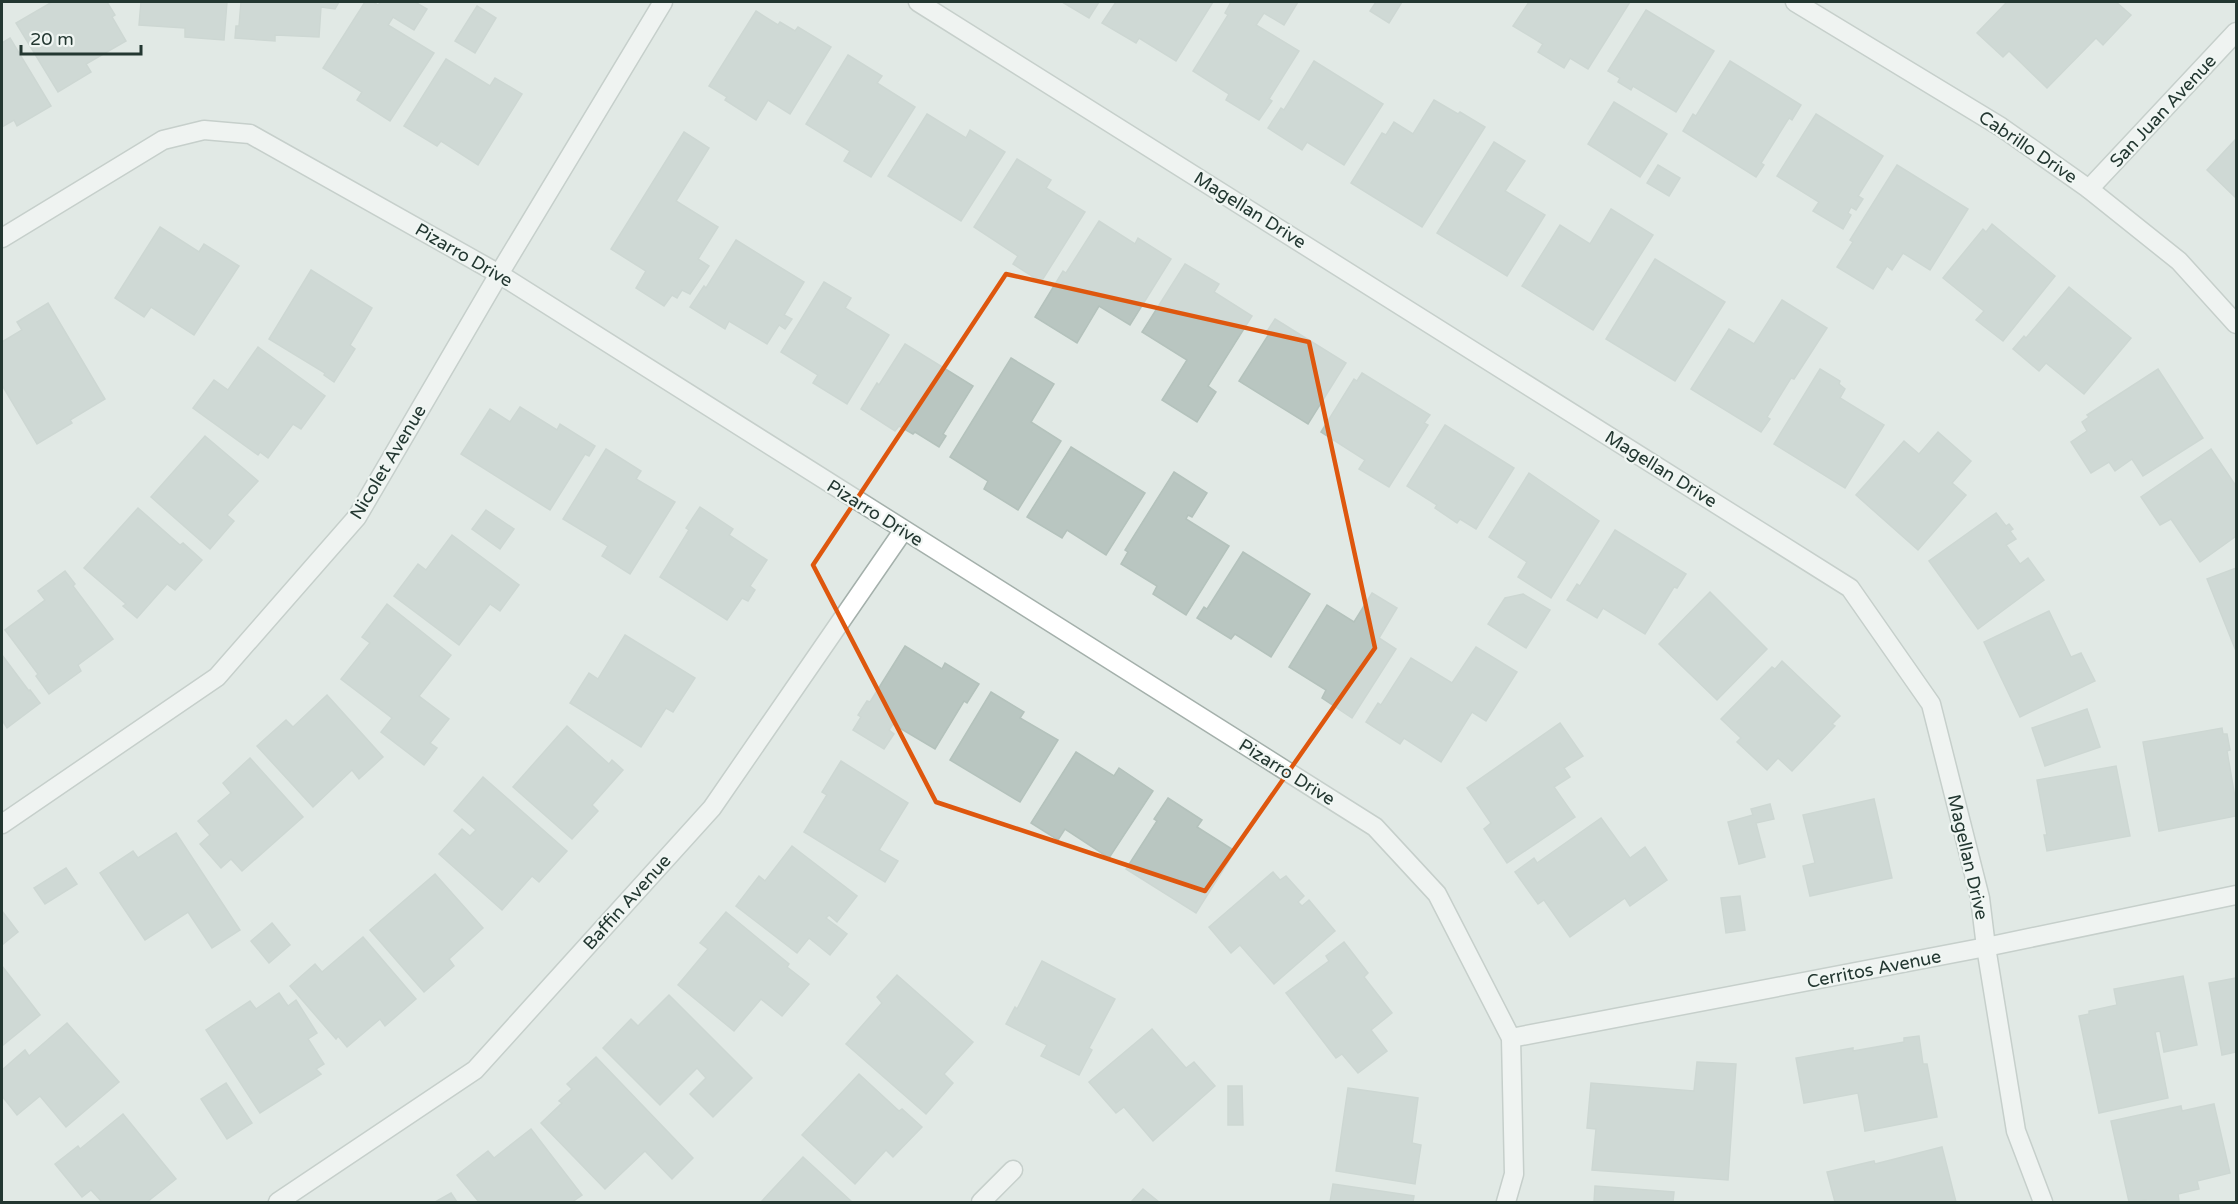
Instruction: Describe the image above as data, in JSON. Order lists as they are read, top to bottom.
{
  "streets": {
    "street": [
      "San Juan Avenue",
      "Cabrillo Drive",
      "Magellan Drive",
      "Pizarro Drive",
      "Nicolet Avenue",
      "Baffin Avenue",
      "Cerritos Avenue"
    ]
  },
  "crossings": [
    ["San Juan Avenue", "Cabrillo Drive"],
    ["Magellan Drive", "Cerritos Avenue"],
    ["Pizarro Drive", "Nicolet Avenue"],
    ["Pizarro Drive", "Baffin Avenue"],
    ["Pizarro Drive", "Cerritos Avenue"]
  ],
  "scale_bar": "20 m"
}
